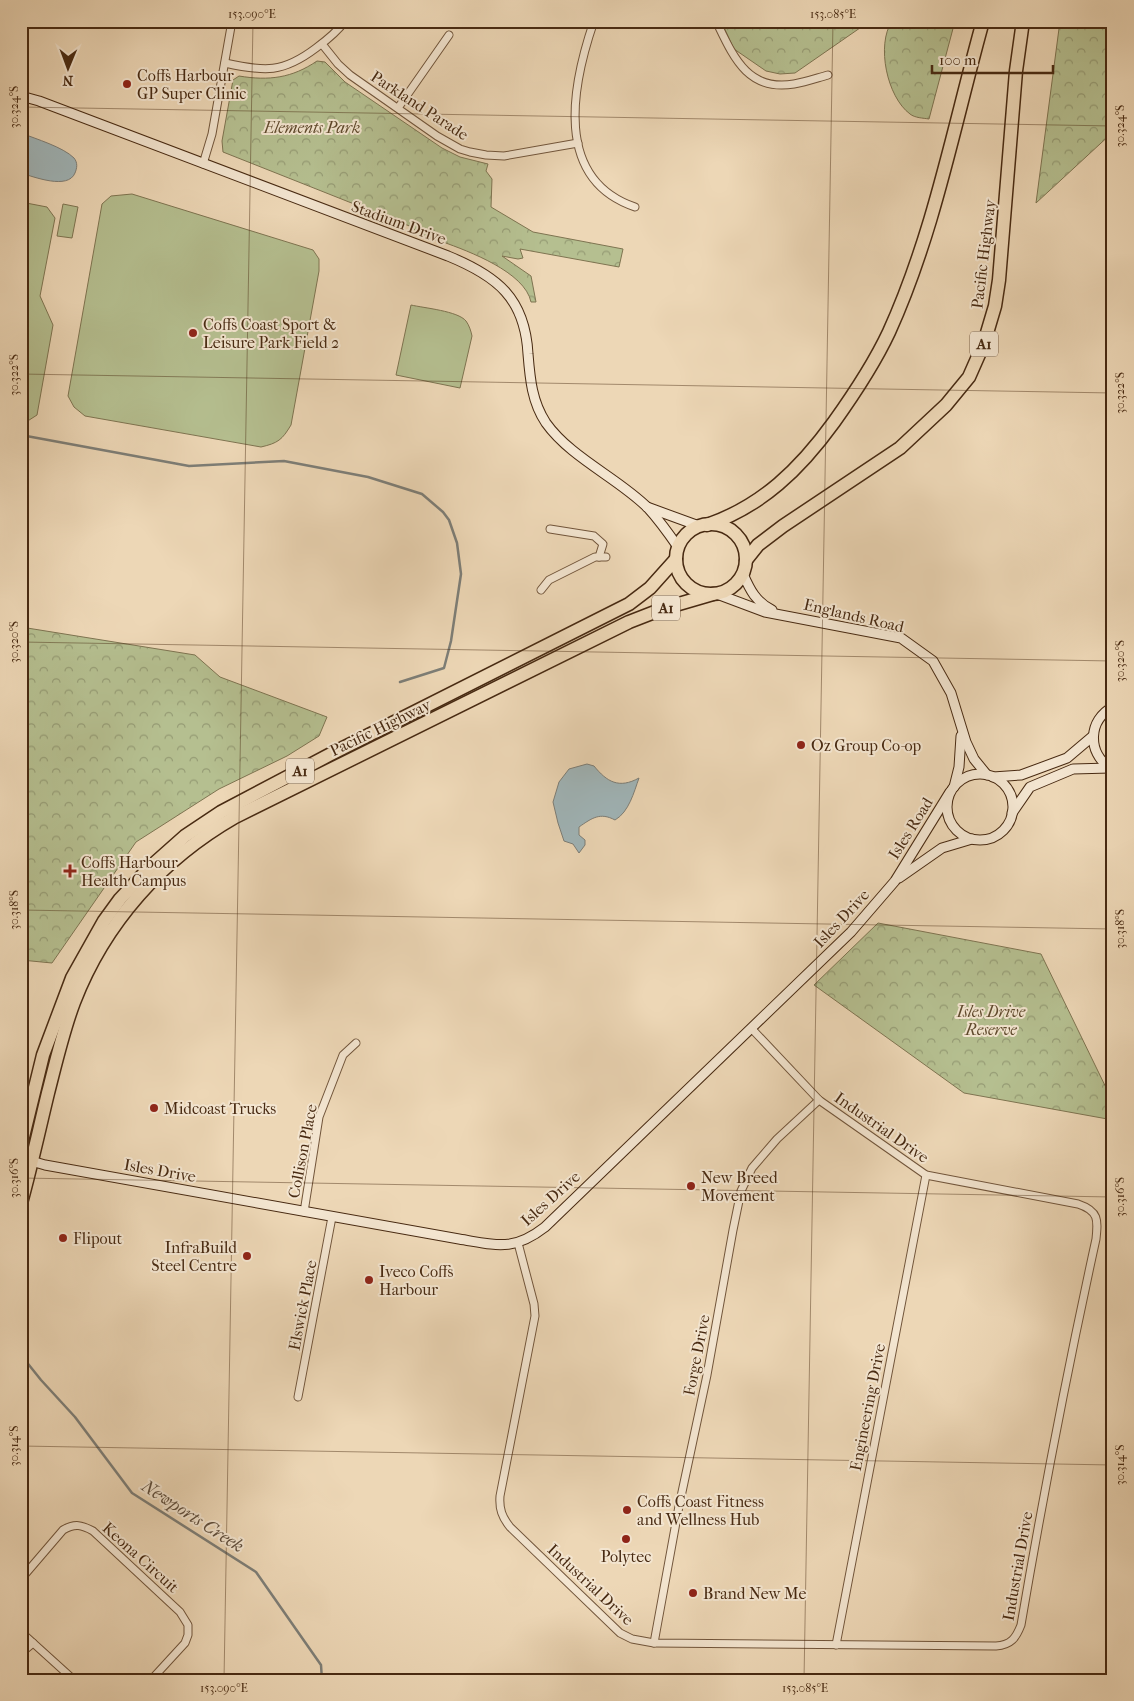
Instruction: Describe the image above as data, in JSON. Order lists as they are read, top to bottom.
{
  "streets": {
    "highway": ["Pacific Highway", "A1"],
    "street": [
      "Parkland Parade",
      "Stadium Drive",
      "Englands Road",
      "Isles Road",
      "Isles Drive",
      "Industrial Drive",
      "Collison Place",
      "Elswick Place",
      "Forge Drive",
      "Engineering Drive",
      "Keona Circuit"
    ]
  },
  "crossings": [
    ["Stadium Drive", "Pacific Highway"],
    ["Stadium Drive", "A1"],
    ["Stadium Drive", "Englands Road"],
    ["Pacific Highway", "A1"],
    ["Pacific Highway", "Englands Road"],
    ["Pacific Highway", "Isles Drive"],
    ["A1", "Englands Road"],
    ["Englands Road", "Isles Road"],
    ["Isles Road", "Isles Drive"],
    ["Isles Drive", "Industrial Drive"],
    ["Isles Drive", "Collison Place"],
    ["Isles Drive", "Elswick Place"],
    ["Industrial Drive", "Forge Drive"],
    ["Industrial Drive", "Engineering Drive"]
  ],
  "water": ["Newports Creek"],
  "parks": ["Elements Park", "Isles Drive Reserve"],
  "places": {
    "other": [
      "Coffs Harbour GP Super Clinic",
      "Coffs Coast Sport & Leisure Park Field 2",
      "Oz Group Co-op",
      "Midcoast Trucks",
      "New Breed Movement",
      "Flipout",
      "InfraBuild Steel Centre",
      "Iveco Coffs Harbour",
      "Coffs Coast Fitness and Wellness Hub",
      "Polytec",
      "Brand New Me"
    ],
    "health": ["Coffs Harbour Health Campus"]
  },
  "scale_bar": "100 m",
  "north": "bottom",
  "coordinates": [
    "153.090°E",
    "153.085°E",
    "30.324°S",
    "30.322°S",
    "30.320°S",
    "30.318°S",
    "30.316°S",
    "30.314°S"
  ]
}
